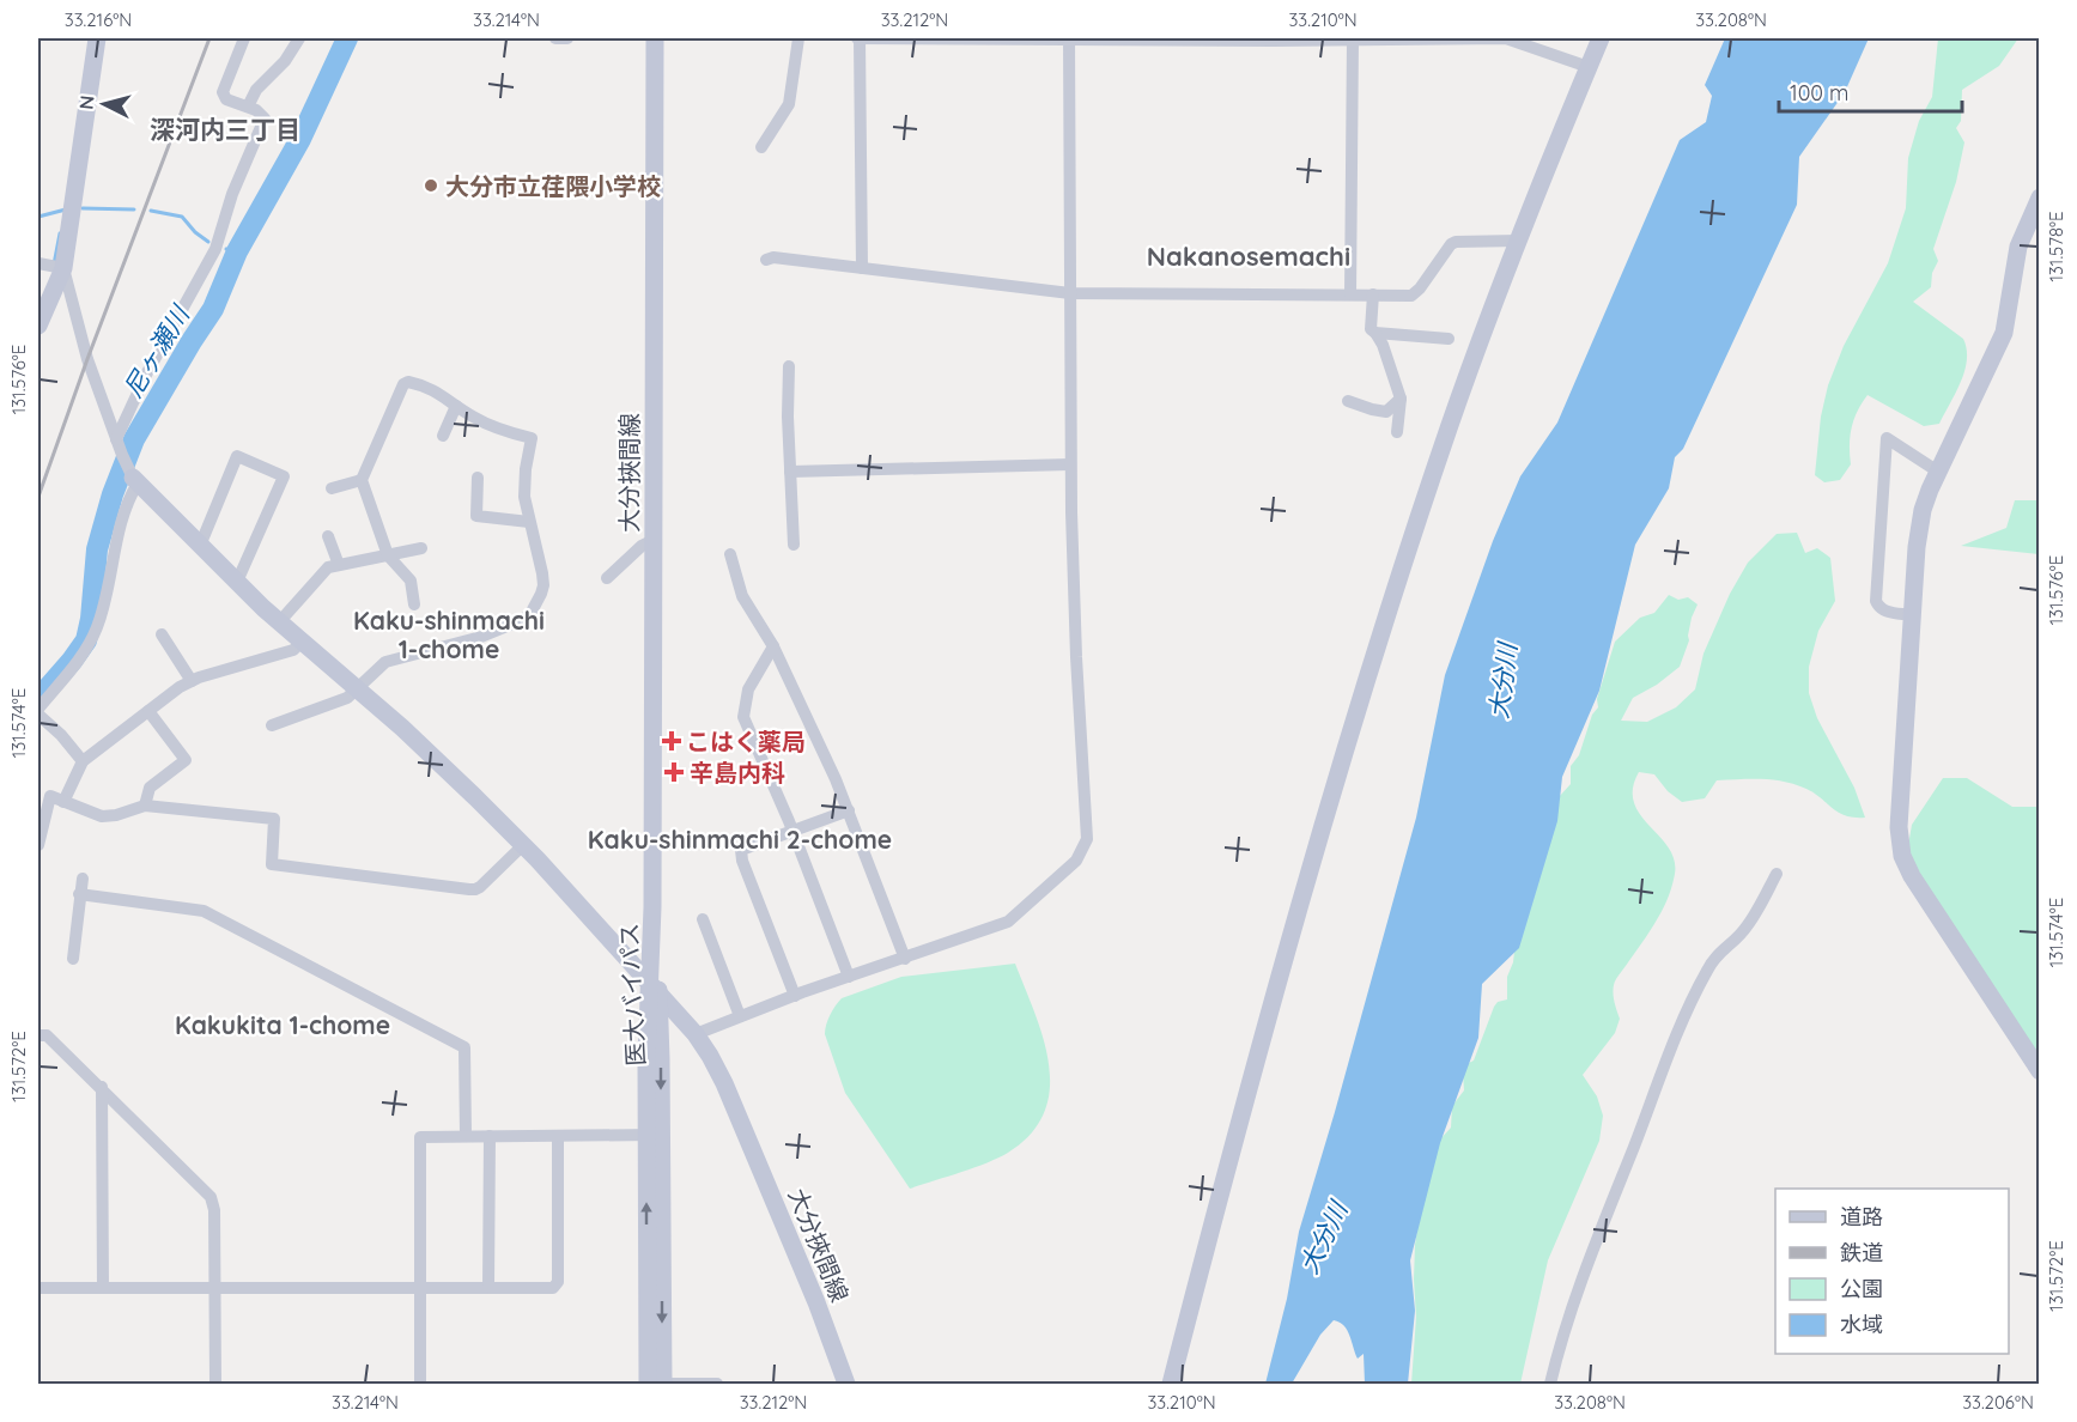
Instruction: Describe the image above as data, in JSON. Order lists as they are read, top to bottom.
{
  "streets": {
    "street": ["大分挾間線", "医大バイパス"]
  },
  "crossings": [
    ["大分挾間線", "医大バイパス"]
  ],
  "districts": [
    "深河内三丁目",
    "Nakanosemachi",
    "Kaku-shinmachi 1-chome",
    "Kaku-shinmachi 2-chome",
    "Kakukita 1-chome"
  ],
  "water": ["尼ヶ瀬川", "大分川"],
  "places": {
    "other": ["大分市立荏隈小学校"],
    "health": ["こはく薬局", "辛島内科"]
  },
  "legend": [
    "道路",
    "鉄道",
    "公園",
    "水域"
  ],
  "scale_bar": "100 m",
  "north": "left",
  "coordinates": [
    "33.216°N",
    "33.214°N",
    "33.212°N",
    "33.210°N",
    "33.208°N",
    "131.578°E",
    "131.576°E",
    "131.574°E",
    "131.572°E",
    "33.206°N"
  ]
}
